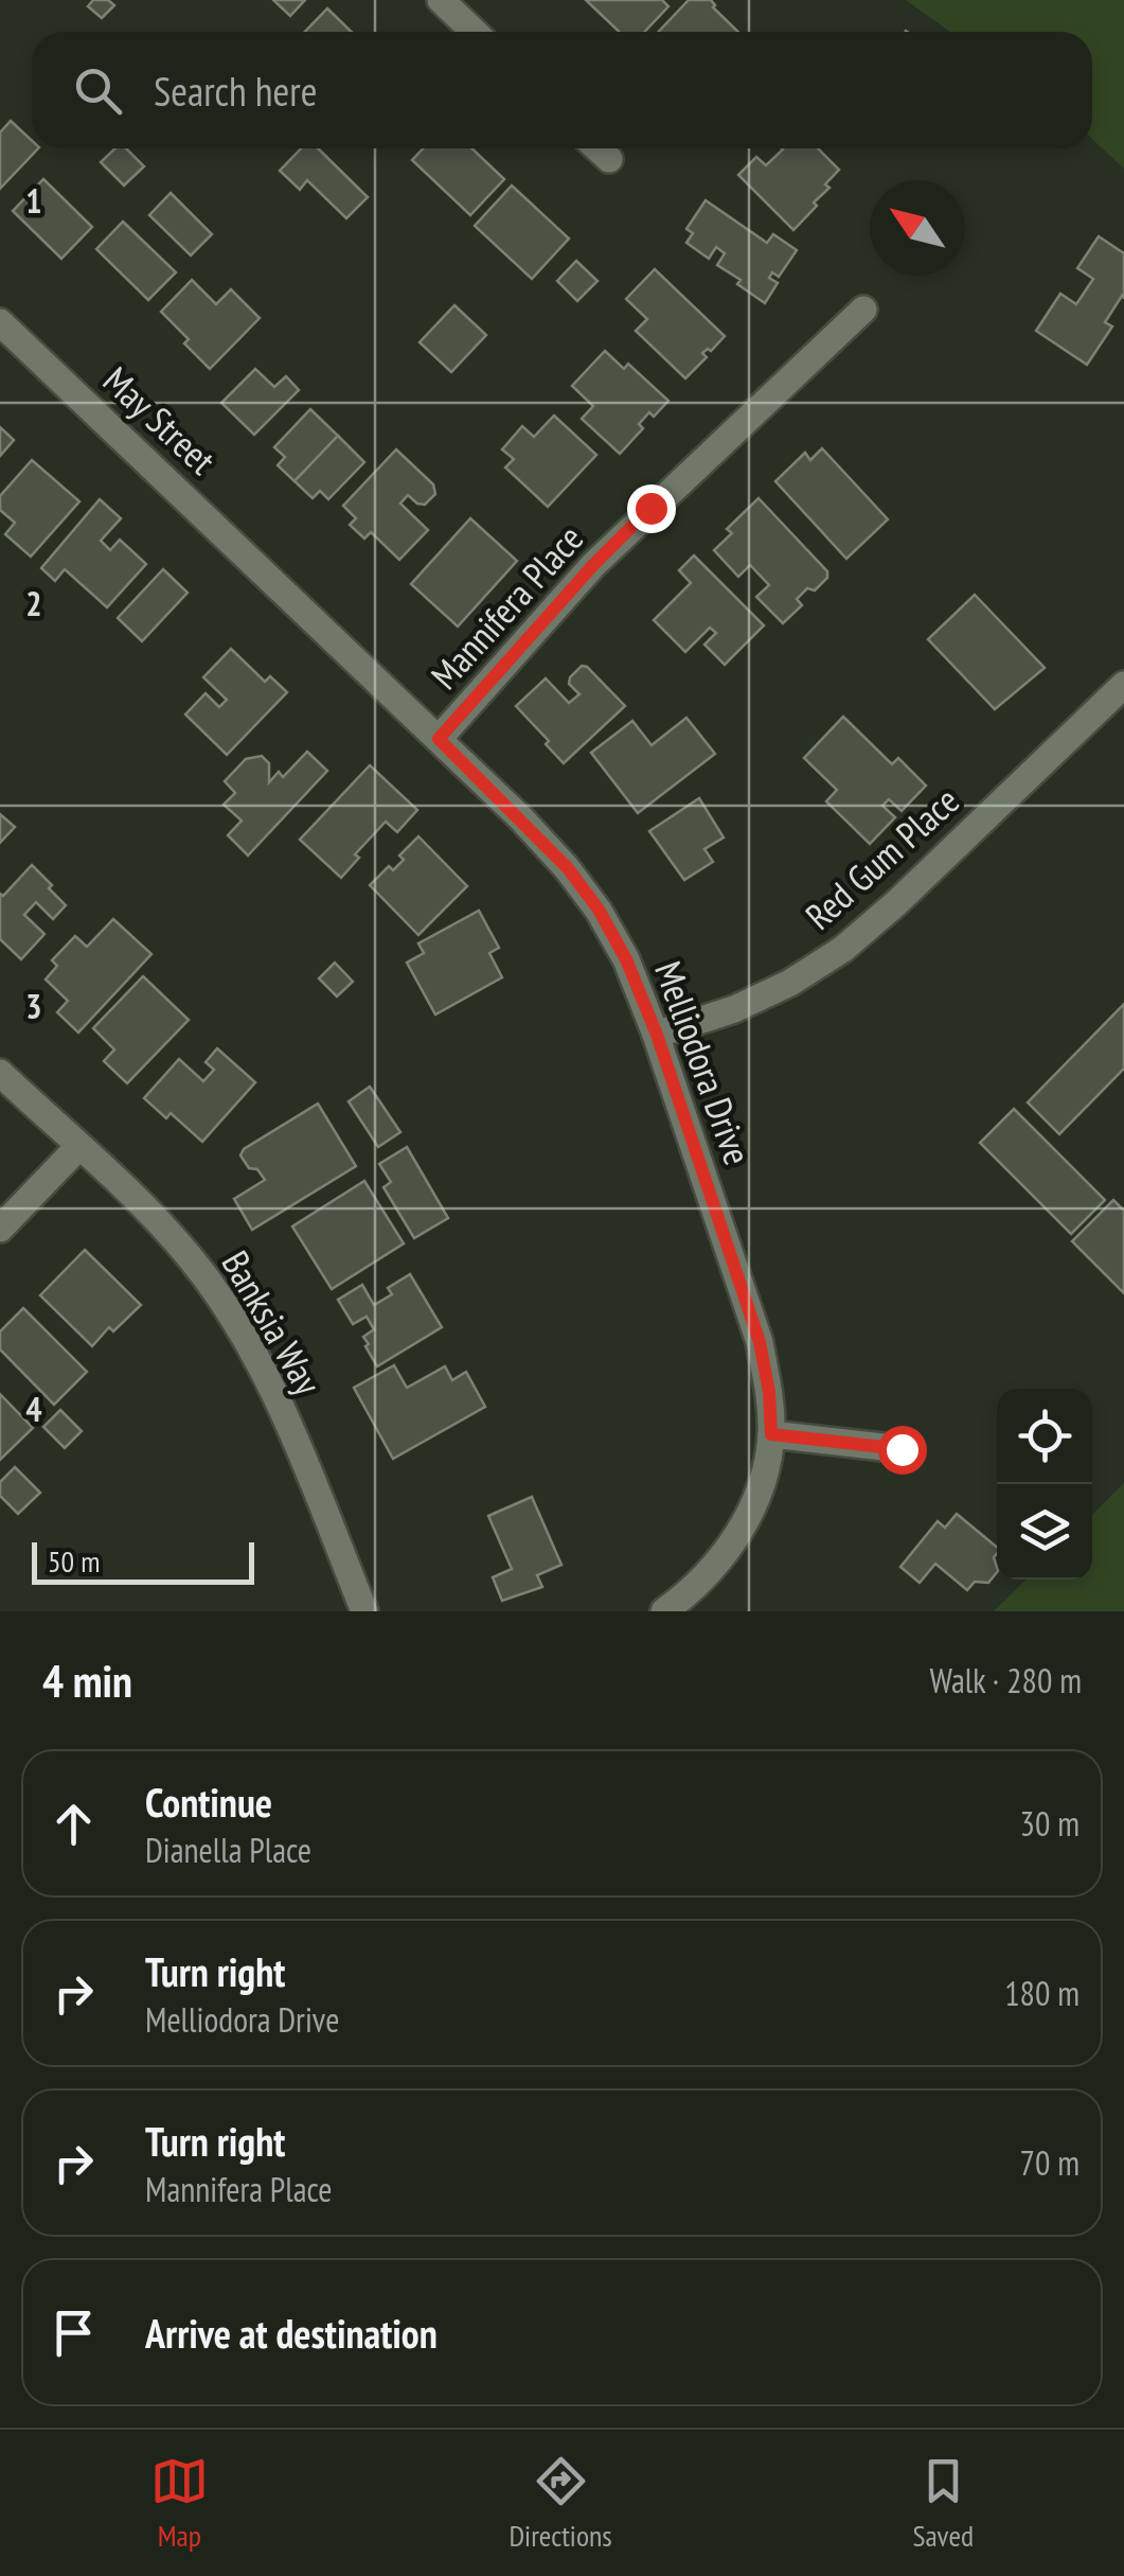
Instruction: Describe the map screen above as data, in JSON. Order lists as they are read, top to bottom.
{
  "streets": {
    "street": [
      "May Street",
      "Mannifera Place",
      "Red Gum Place",
      "Melliodora Drive",
      "Banksia Way"
    ]
  },
  "crossings": [
    ["May Street", "Melliodora Drive"],
    ["Mannifera Place", "Melliodora Drive"],
    ["Red Gum Place", "Melliodora Drive"]
  ],
  "scale_bar": "50 m",
  "north": "top left",
  "page": {
    "search": "Search here",
    "scale": "50 m",
    "heading": ["4 min", "Walk · 280 m"],
    "list": [
      ["Continue", "Dianella Place", "30 m"],
      ["Turn right", "Melliodora Drive", "180 m"],
      ["Turn right", "Mannifera Place", "70 m"],
      "Arrive at destination"
    ],
    "nav": ["Map", "Directions", "Saved"]
  },
  "grid": {
    "rows": [
      "1",
      "2",
      "3",
      "4"
    ]
  }
}
